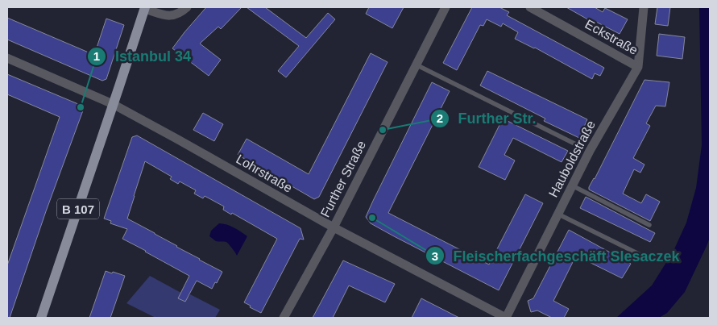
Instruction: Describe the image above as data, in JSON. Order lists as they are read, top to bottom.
{
  "streets": {
    "main road": ["B 107"],
    "street": [
      "Eckstraße",
      "Hauboldstraße",
      "Lohrstraße",
      "Further Straße"
    ]
  },
  "crossings": [
    ["Eckstraße", "Hauboldstraße"],
    ["Hauboldstraße", "Lohrstraße"],
    ["Lohrstraße", "Further Straße"],
    ["Lohrstraße", "B 107"]
  ],
  "places": ["Istanbul 34", "Further Str.", "Fleischerfachgeschäft Slesaczek"]
}
